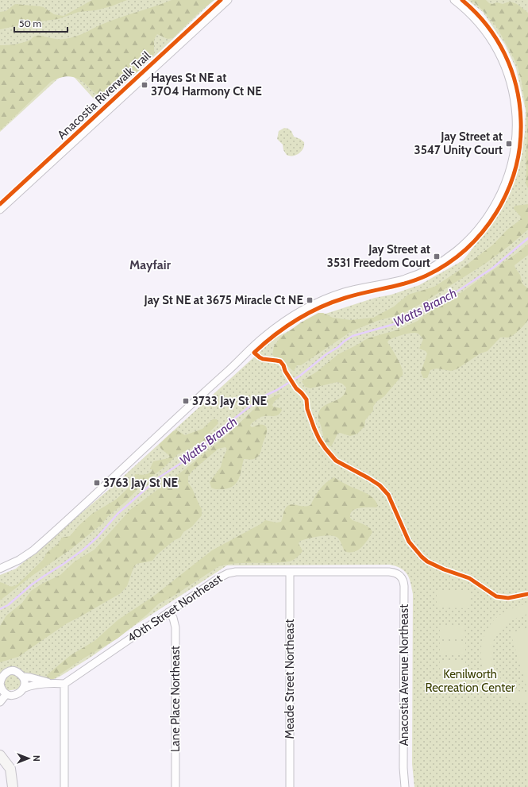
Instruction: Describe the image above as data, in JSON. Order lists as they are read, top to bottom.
{
  "streets": {
    "street": [
      "40th Street Northeast",
      "Anacostia Avenue Northeast",
      "Meade Street Northeast",
      "Lane Place Northeast"
    ],
    "cycle path": ["Anacostia Riverwalk Trail"]
  },
  "crossings": [
    ["40th Street Northeast", "Anacostia Avenue Northeast"],
    ["40th Street Northeast", "Meade Street Northeast"],
    ["40th Street Northeast", "Lane Place Northeast"]
  ],
  "districts": ["Mayfair"],
  "water": ["Watts Branch"],
  "parks": ["Kenilworth Recreation Center"],
  "places": {
    "transit": [
      "Hayes St NE at 3704 Harmony Ct NE",
      "Jay Street at 3547 Unity Court",
      "Jay Street at 3531 Freedom Court",
      "Jay St NE at 3675 Miracle Ct NE",
      "3733 Jay St NE",
      "3763 Jay St NE"
    ]
  },
  "scale_bar": "50 m",
  "north": "right"
}
